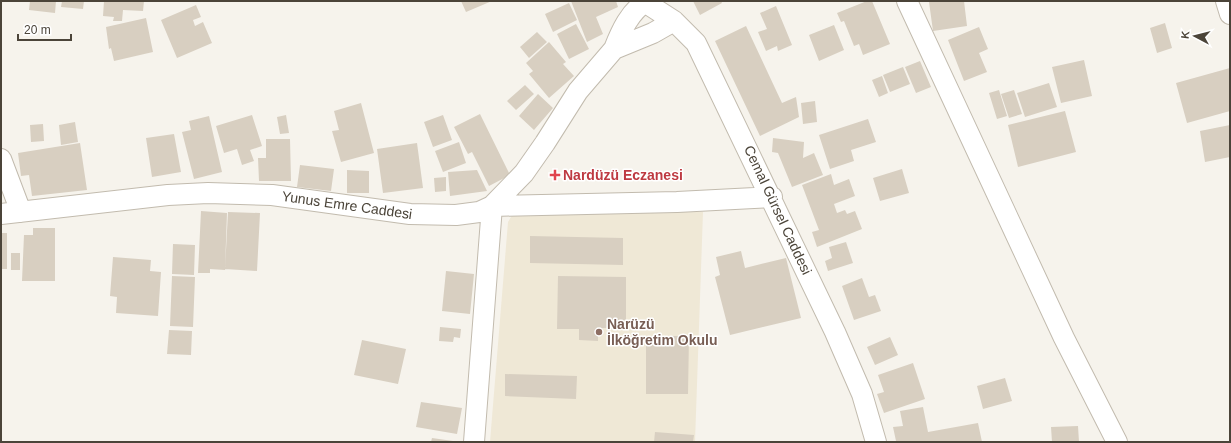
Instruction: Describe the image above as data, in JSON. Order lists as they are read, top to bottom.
{
  "streets": {
    "street": ["Yunus Emre Caddesi", "Cemal Gürsel Caddesi"]
  },
  "places": {
    "health": ["Nardüzü Eczanesi"],
    "other": ["Narüzü İlköğretim Okulu"]
  },
  "scale_bar": "20 m",
  "north": "left"
}
